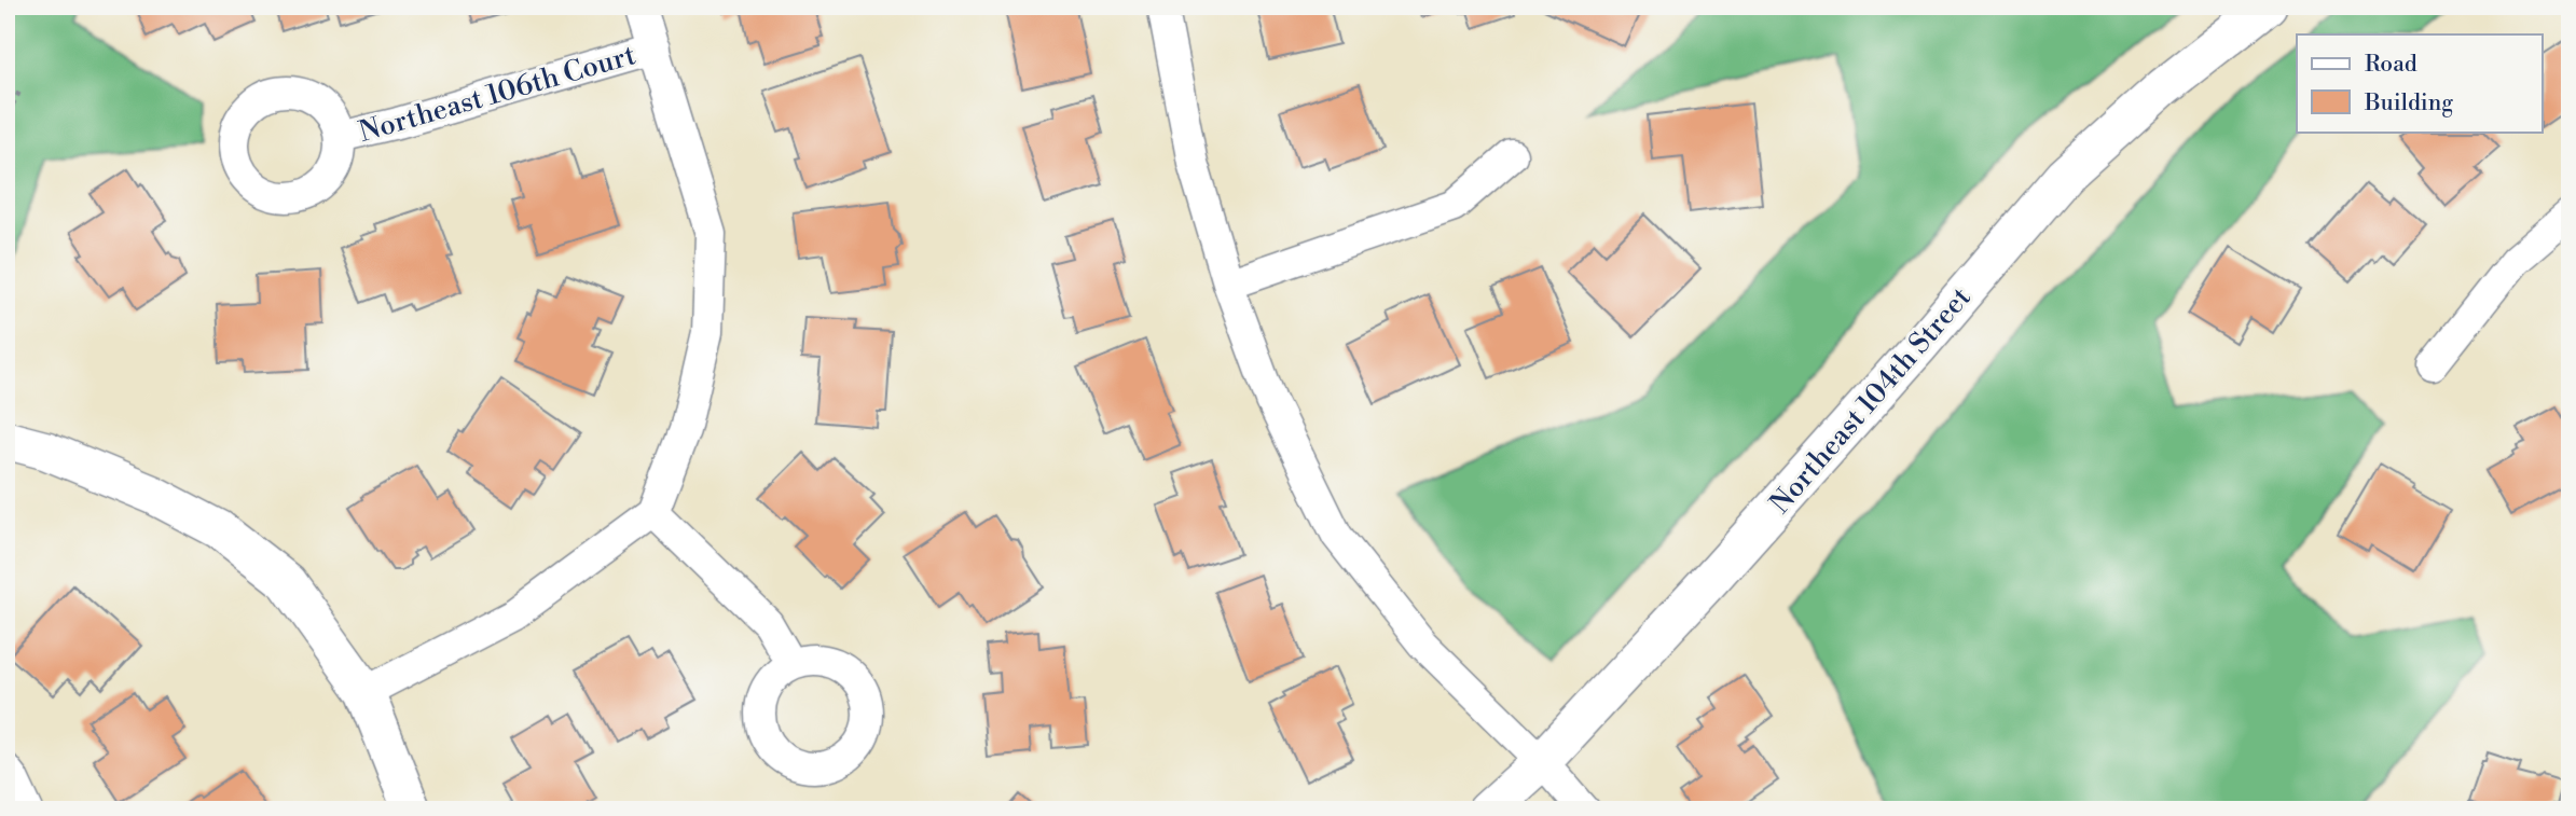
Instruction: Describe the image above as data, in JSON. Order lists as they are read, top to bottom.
{
  "streets": {
    "street": ["Northeast 106th Court", "Northeast 104th Street"]
  },
  "legend": ["Road", "Building"]
}
